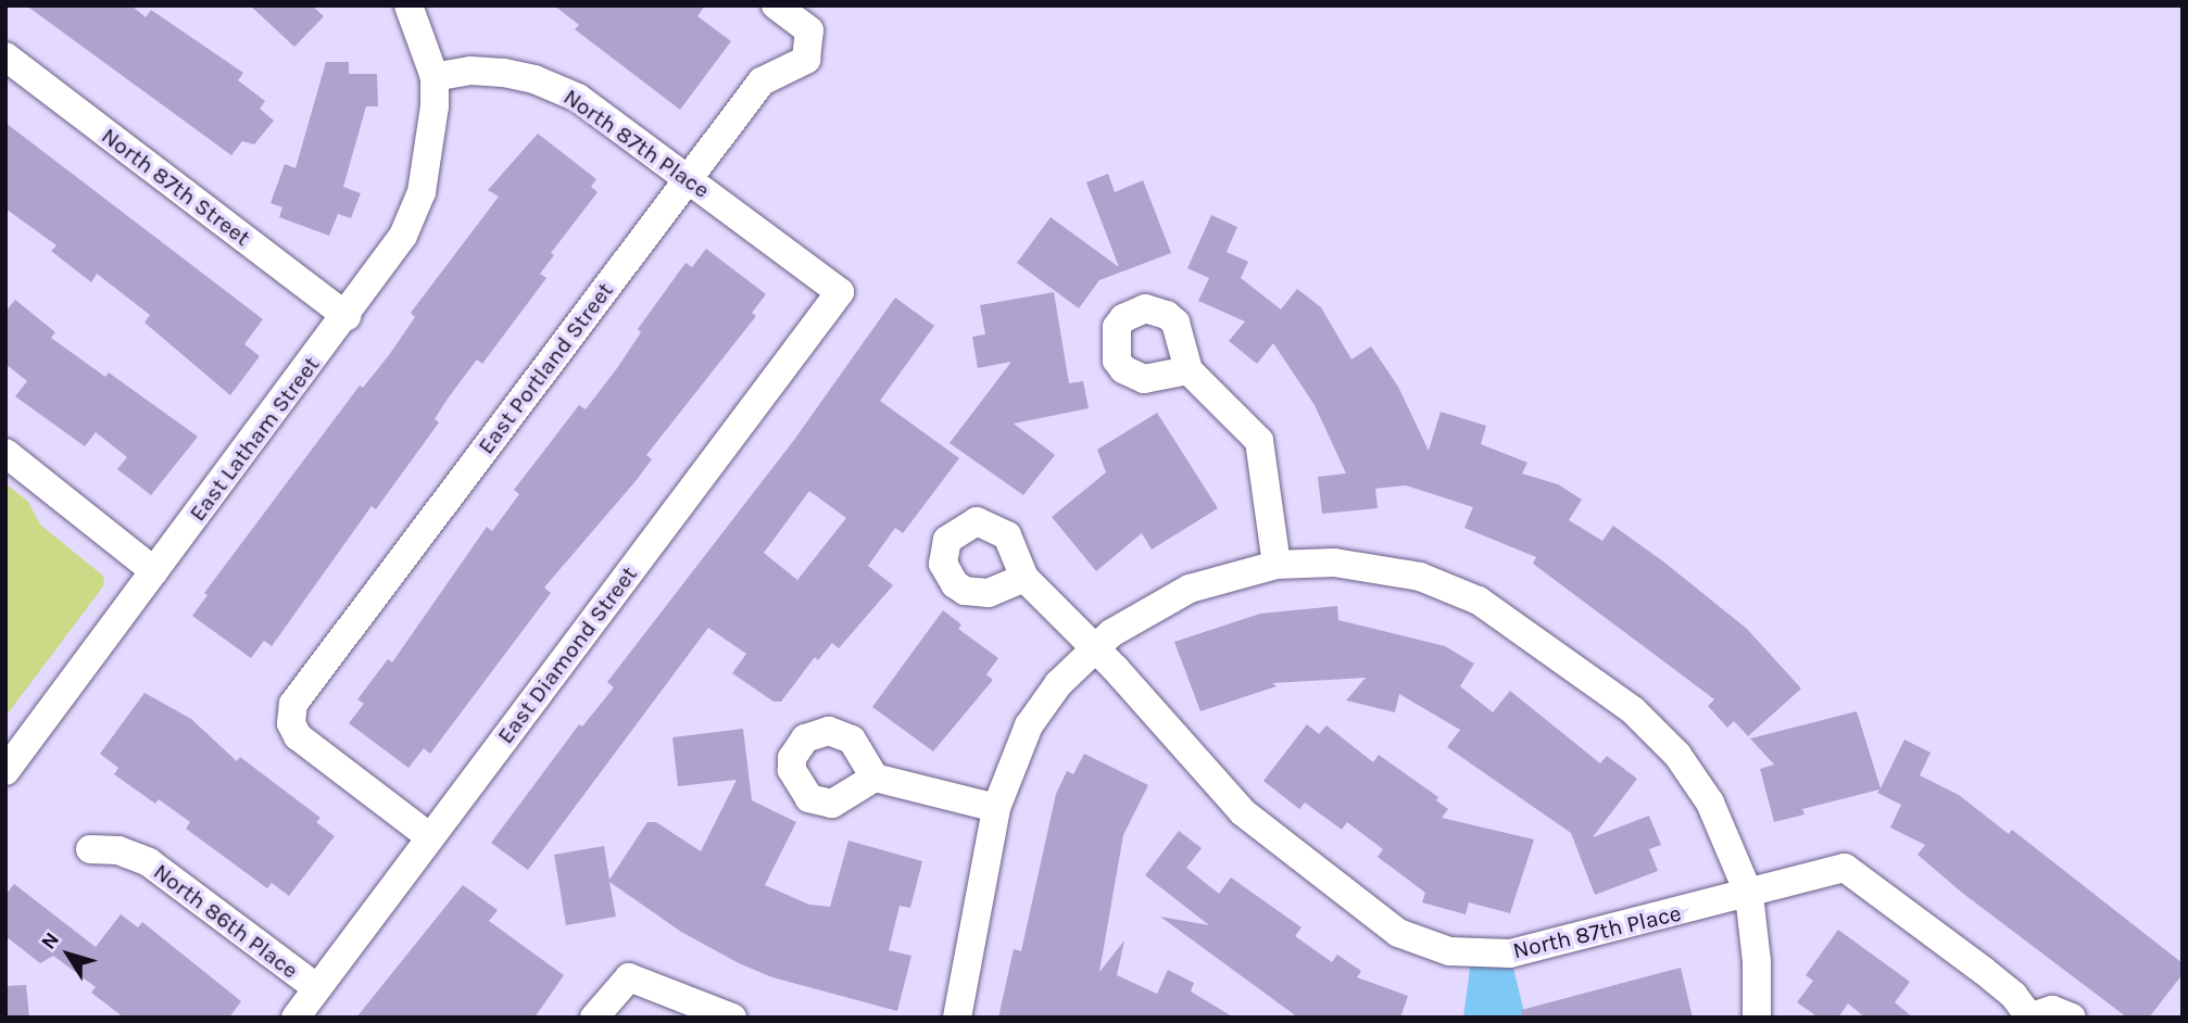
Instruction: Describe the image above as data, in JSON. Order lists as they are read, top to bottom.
{
  "streets": {
    "street": [
      "North 87th Place",
      "North 87th Street",
      "East Portland Street",
      "East Latham Street",
      "East Diamond Street",
      "North 86th Place"
    ]
  },
  "crossings": [
    ["North 87th Place", "East Portland Street"],
    ["North 87th Place", "East Latham Street"],
    ["North 87th Place", "East Diamond Street"],
    ["North 87th Street", "East Latham Street"],
    ["East Portland Street", "East Diamond Street"],
    ["East Diamond Street", "North 86th Place"]
  ],
  "north": "top left"
}
